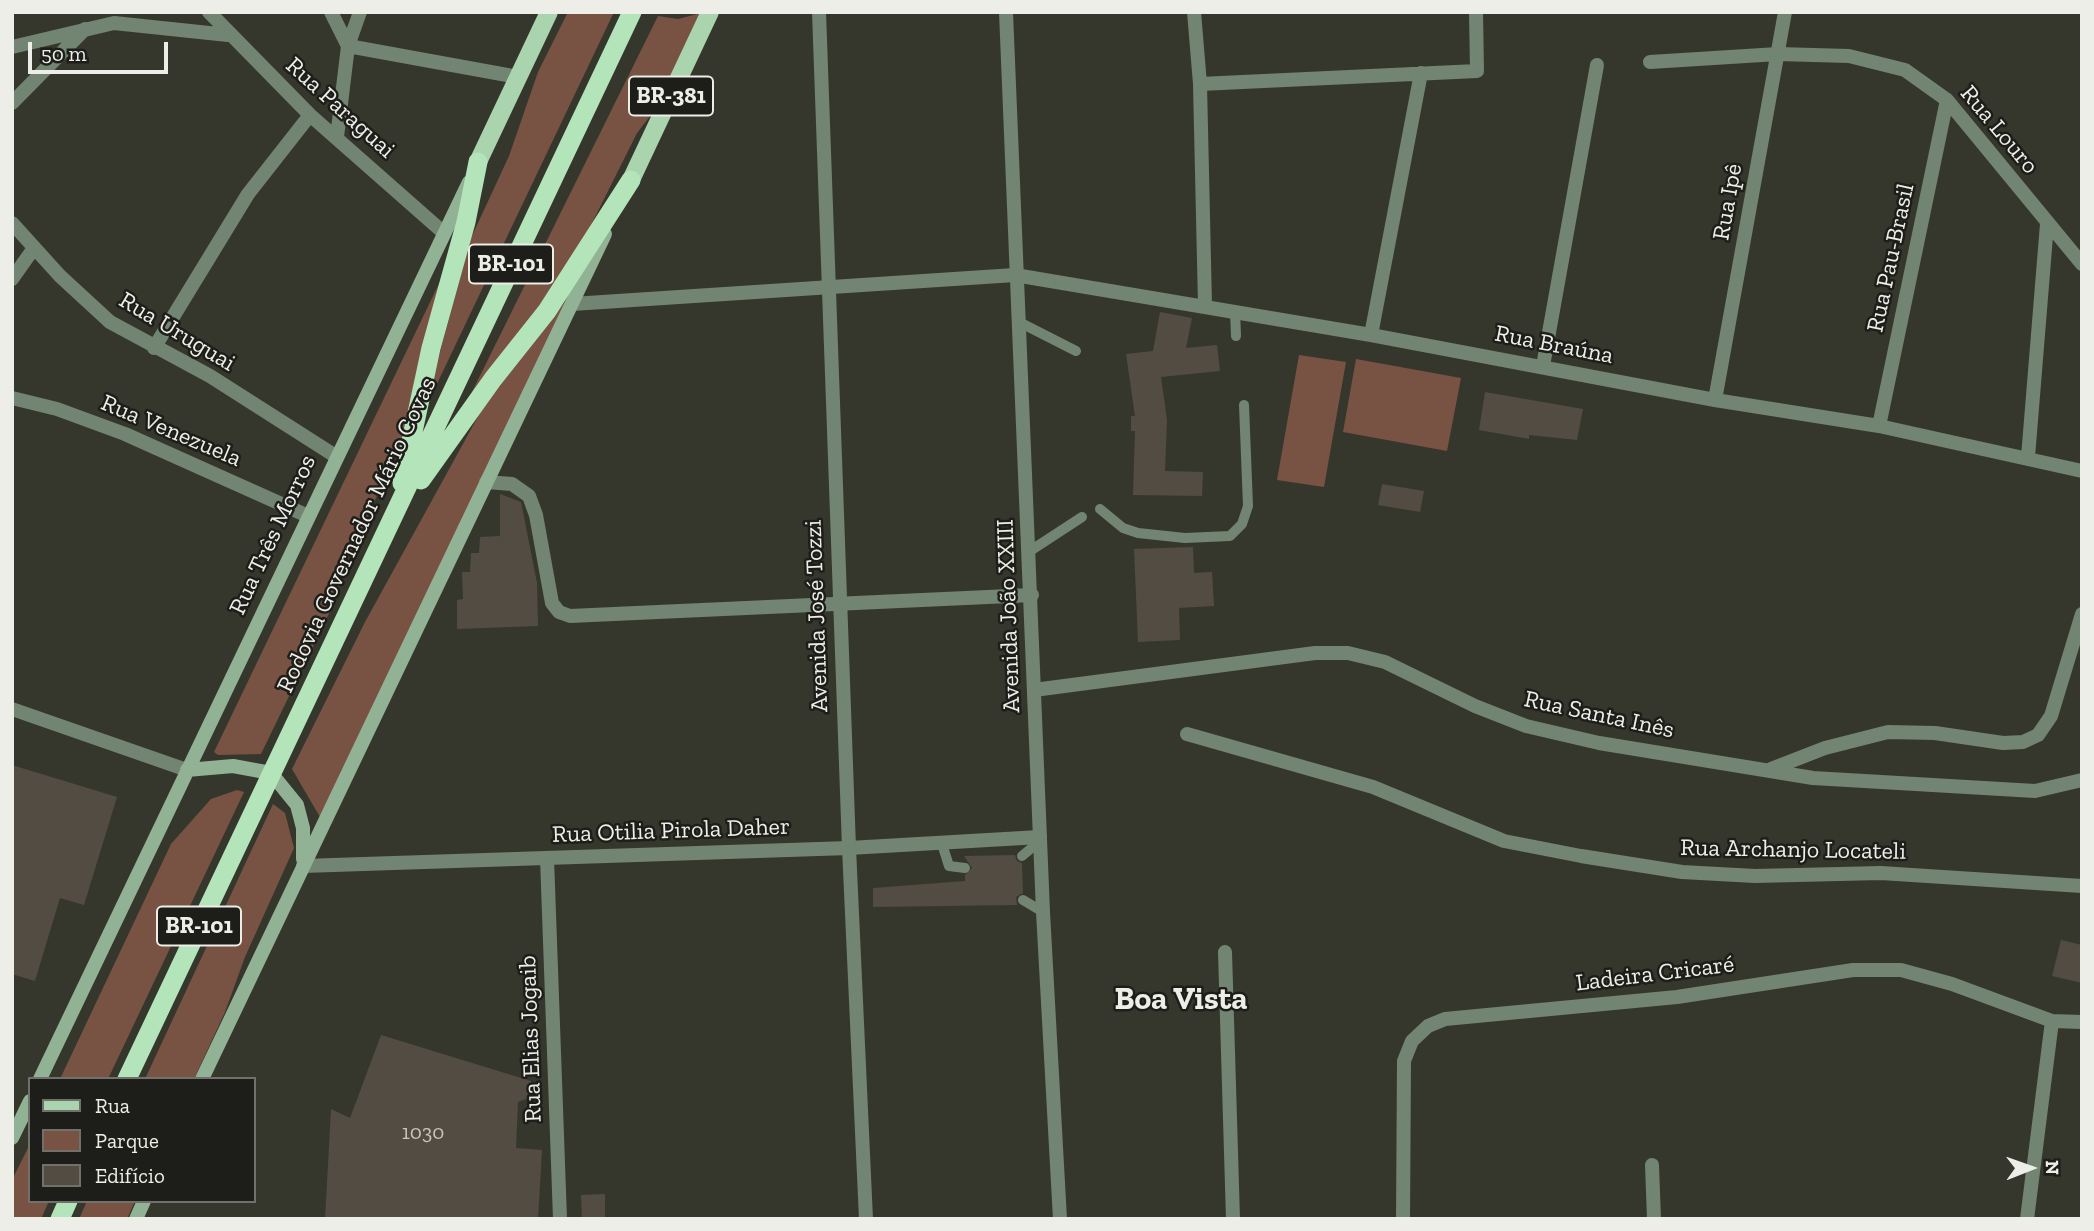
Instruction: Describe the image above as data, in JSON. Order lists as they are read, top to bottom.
{
  "streets": {
    "highway": ["BR-101", "Rodovia Governador Mário Covas"],
    "main road": ["BR-381", "Rua Três Morros"],
    "street": [
      "Rua Paraguai",
      "Rua Louro",
      "Rua Ipê",
      "Rua Pau-Brasil",
      "Rua Uruguai",
      "Rua Braúna",
      "Rua Venezuela",
      "Avenida José Tozzi",
      "Avenida João XXIII",
      "Rua Santa Inês",
      "Rua Otilia Pirola Daher",
      "Rua Archanjo Locateli",
      "Ladeira Cricaré",
      "Rua Elias Jogaib"
    ]
  },
  "crossings": [
    ["BR-381", "Rua Braúna"],
    ["BR-381", "Rua Otilia Pirola Daher"],
    ["Rua Paraguai", "Rua Três Morros"],
    ["Rua Louro", "Rua Ipê"],
    ["Rua Louro", "Rua Pau-Brasil"],
    ["Rua Ipê", "Rua Braúna"],
    ["Rua Pau-Brasil", "Rua Braúna"],
    ["Rua Uruguai", "Rua Três Morros"],
    ["Rua Braúna", "Avenida José Tozzi"],
    ["Rua Braúna", "Avenida João XXIII"],
    ["Rua Venezuela", "Rua Três Morros"],
    ["Avenida José Tozzi", "Rua Otilia Pirola Daher"],
    ["Avenida João XXIII", "Rua Santa Inês"],
    ["Avenida João XXIII", "Rua Otilia Pirola Daher"],
    ["Rua Otilia Pirola Daher", "Rua Elias Jogaib"]
  ],
  "districts": ["Boa Vista"],
  "house_numbers": ["1030"],
  "legend": ["Rua", "Parque", "Edifício"],
  "scale_bar": "50 m",
  "north": "right"
}
